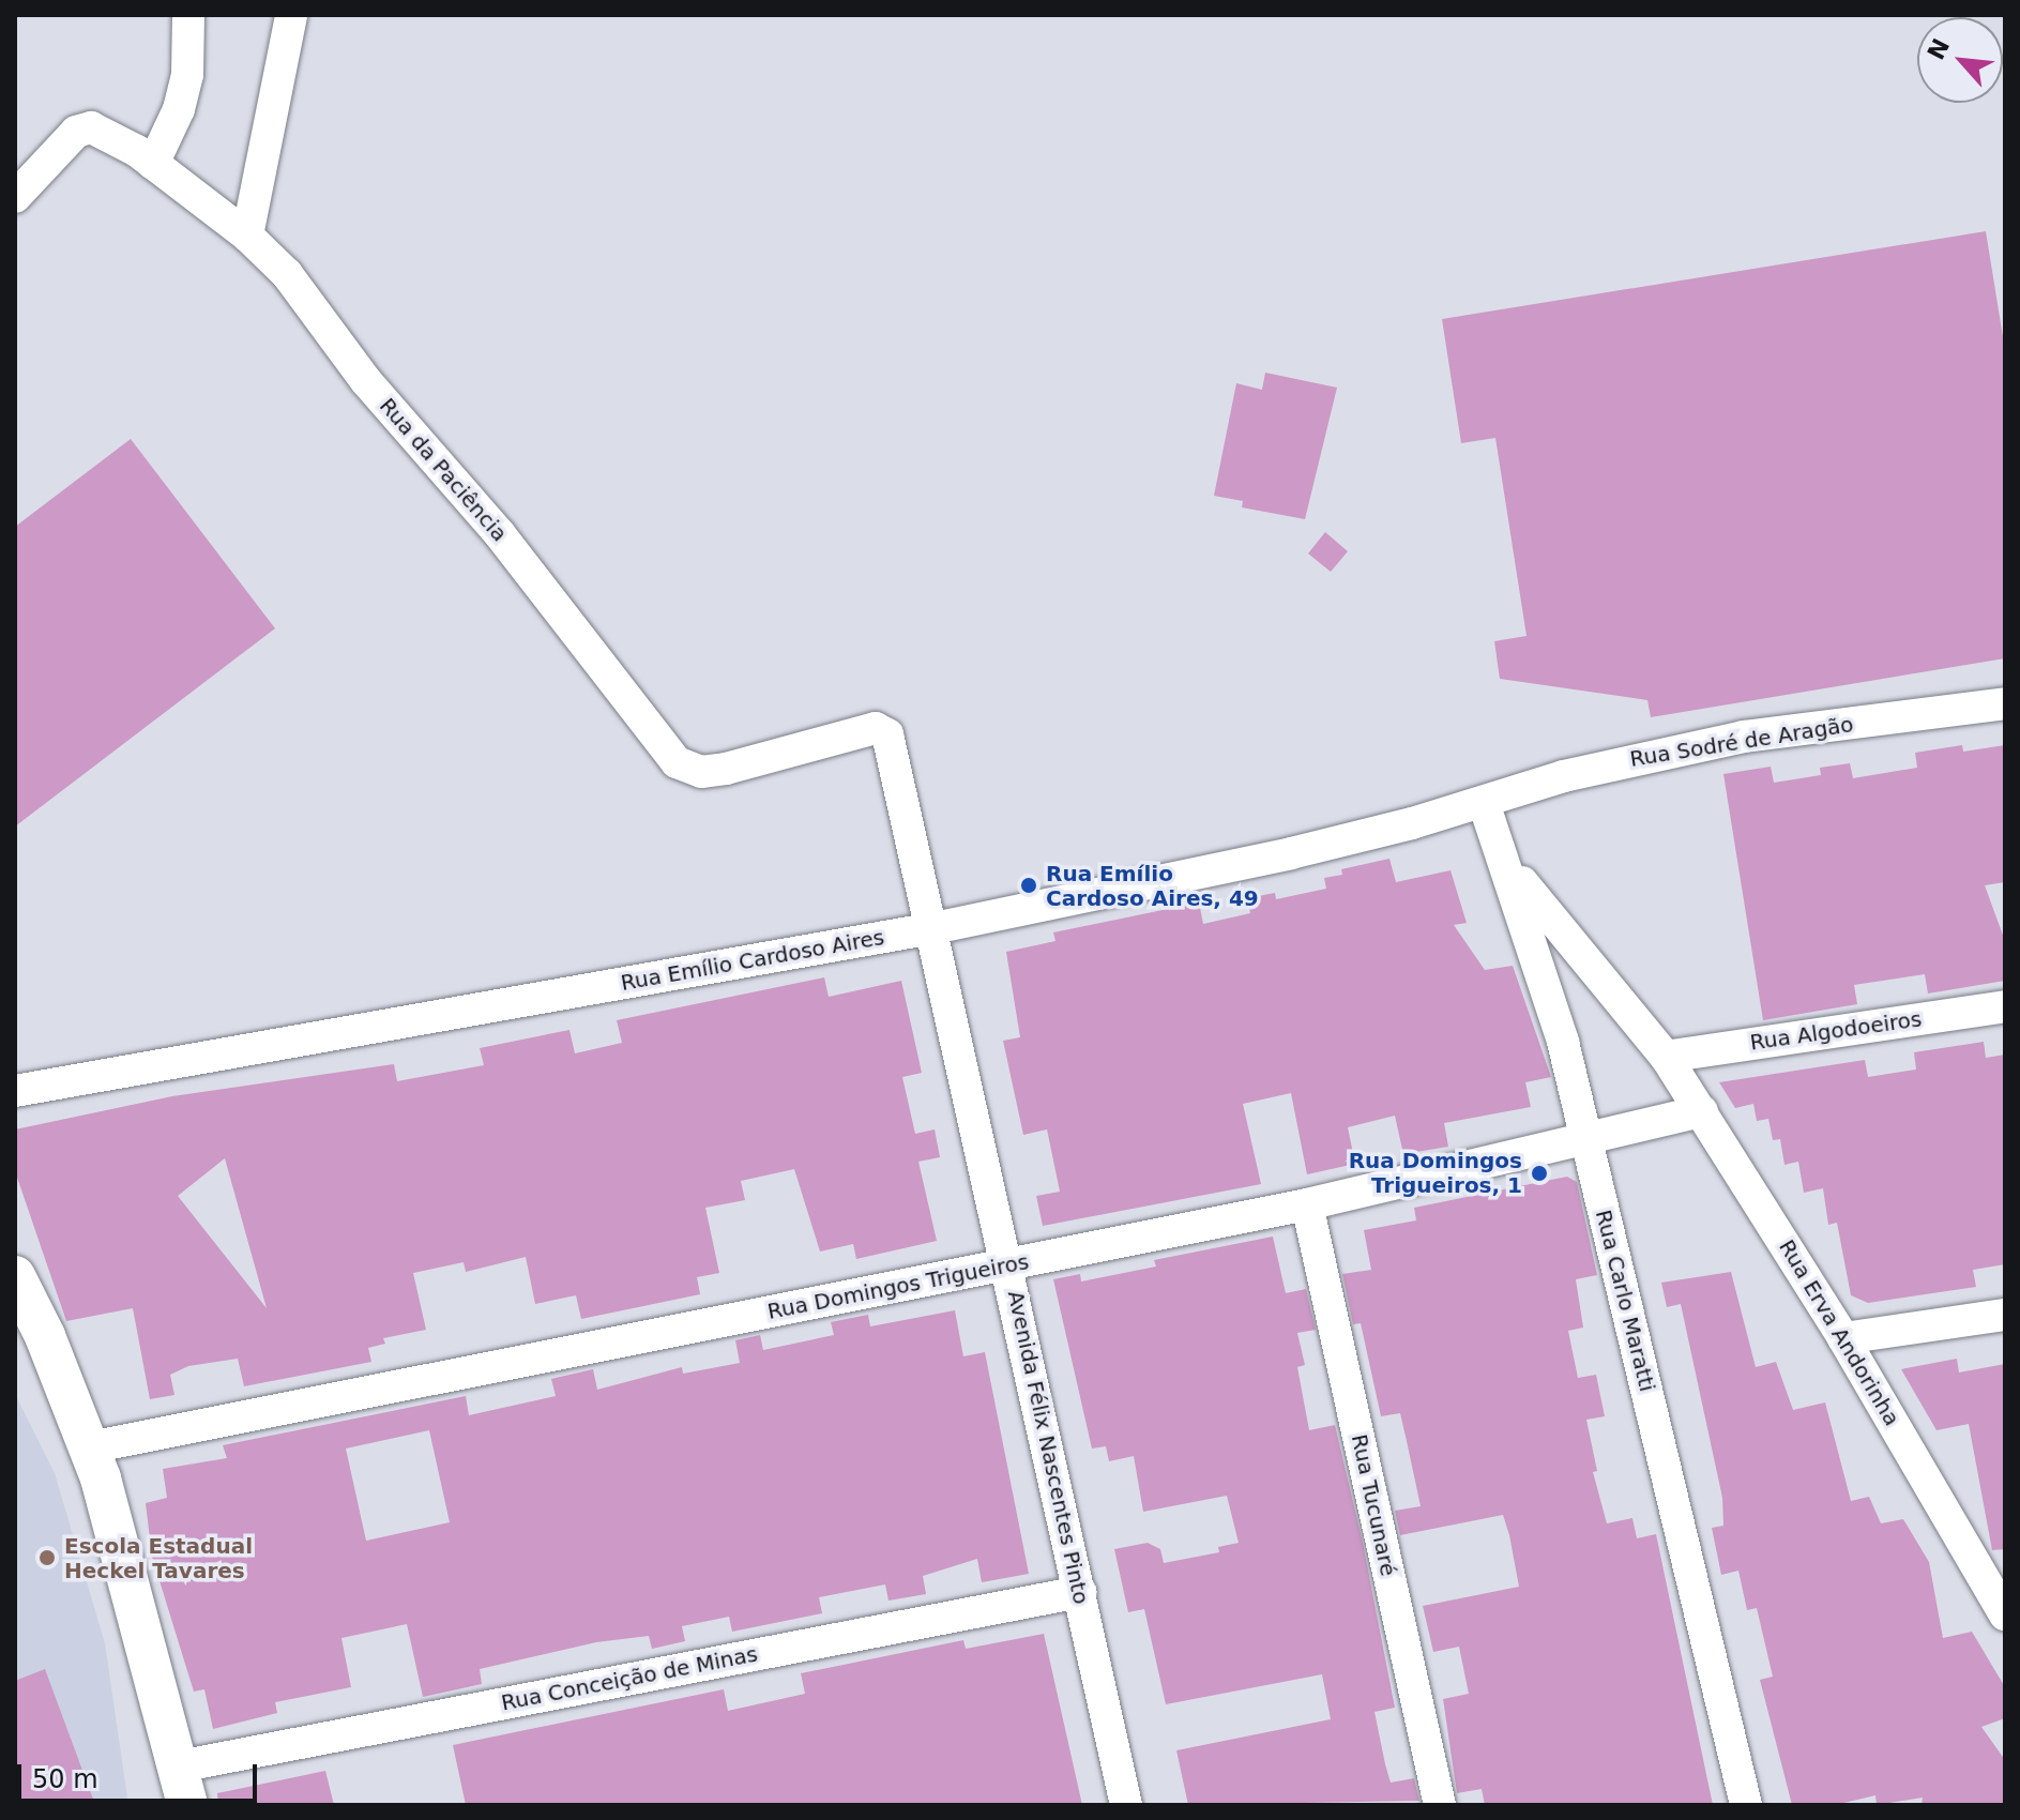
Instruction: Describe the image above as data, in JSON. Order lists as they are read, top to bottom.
{
  "streets": {
    "street": [
      "Rua da Paciência",
      "Rua Sodré de Aragão",
      "Rua Emílio Cardoso Aires",
      "Rua Algodoeiros",
      "Rua Domingos Trigueiros",
      "Rua Carlo Maratti",
      "Rua Erva Andorinha",
      "Avenida Félix Nascentes Pinto",
      "Rua Tucunaré",
      "Rua Conceição de Minas"
    ]
  },
  "crossings": [
    ["Rua da Paciência", "Avenida Félix Nascentes Pinto"],
    ["Rua Sodré de Aragão", "Rua Emílio Cardoso Aires"],
    ["Rua Sodré de Aragão", "Rua Carlo Maratti"],
    ["Rua Emílio Cardoso Aires", "Rua Carlo Maratti"],
    ["Rua Emílio Cardoso Aires", "Avenida Félix Nascentes Pinto"],
    ["Rua Algodoeiros", "Rua Erva Andorinha"],
    ["Rua Domingos Trigueiros", "Rua Carlo Maratti"],
    ["Rua Domingos Trigueiros", "Rua Erva Andorinha"],
    ["Rua Domingos Trigueiros", "Avenida Félix Nascentes Pinto"],
    ["Rua Domingos Trigueiros", "Rua Tucunaré"],
    ["Avenida Félix Nascentes Pinto", "Rua Conceição de Minas"]
  ],
  "places": ["Rua Emílio Cardoso Aires, 49", "Rua Domingos Trigueiros, 1", "Escola Estadual Heckel Tavares"],
  "scale_bar": "50 m",
  "north": "top left"
}
